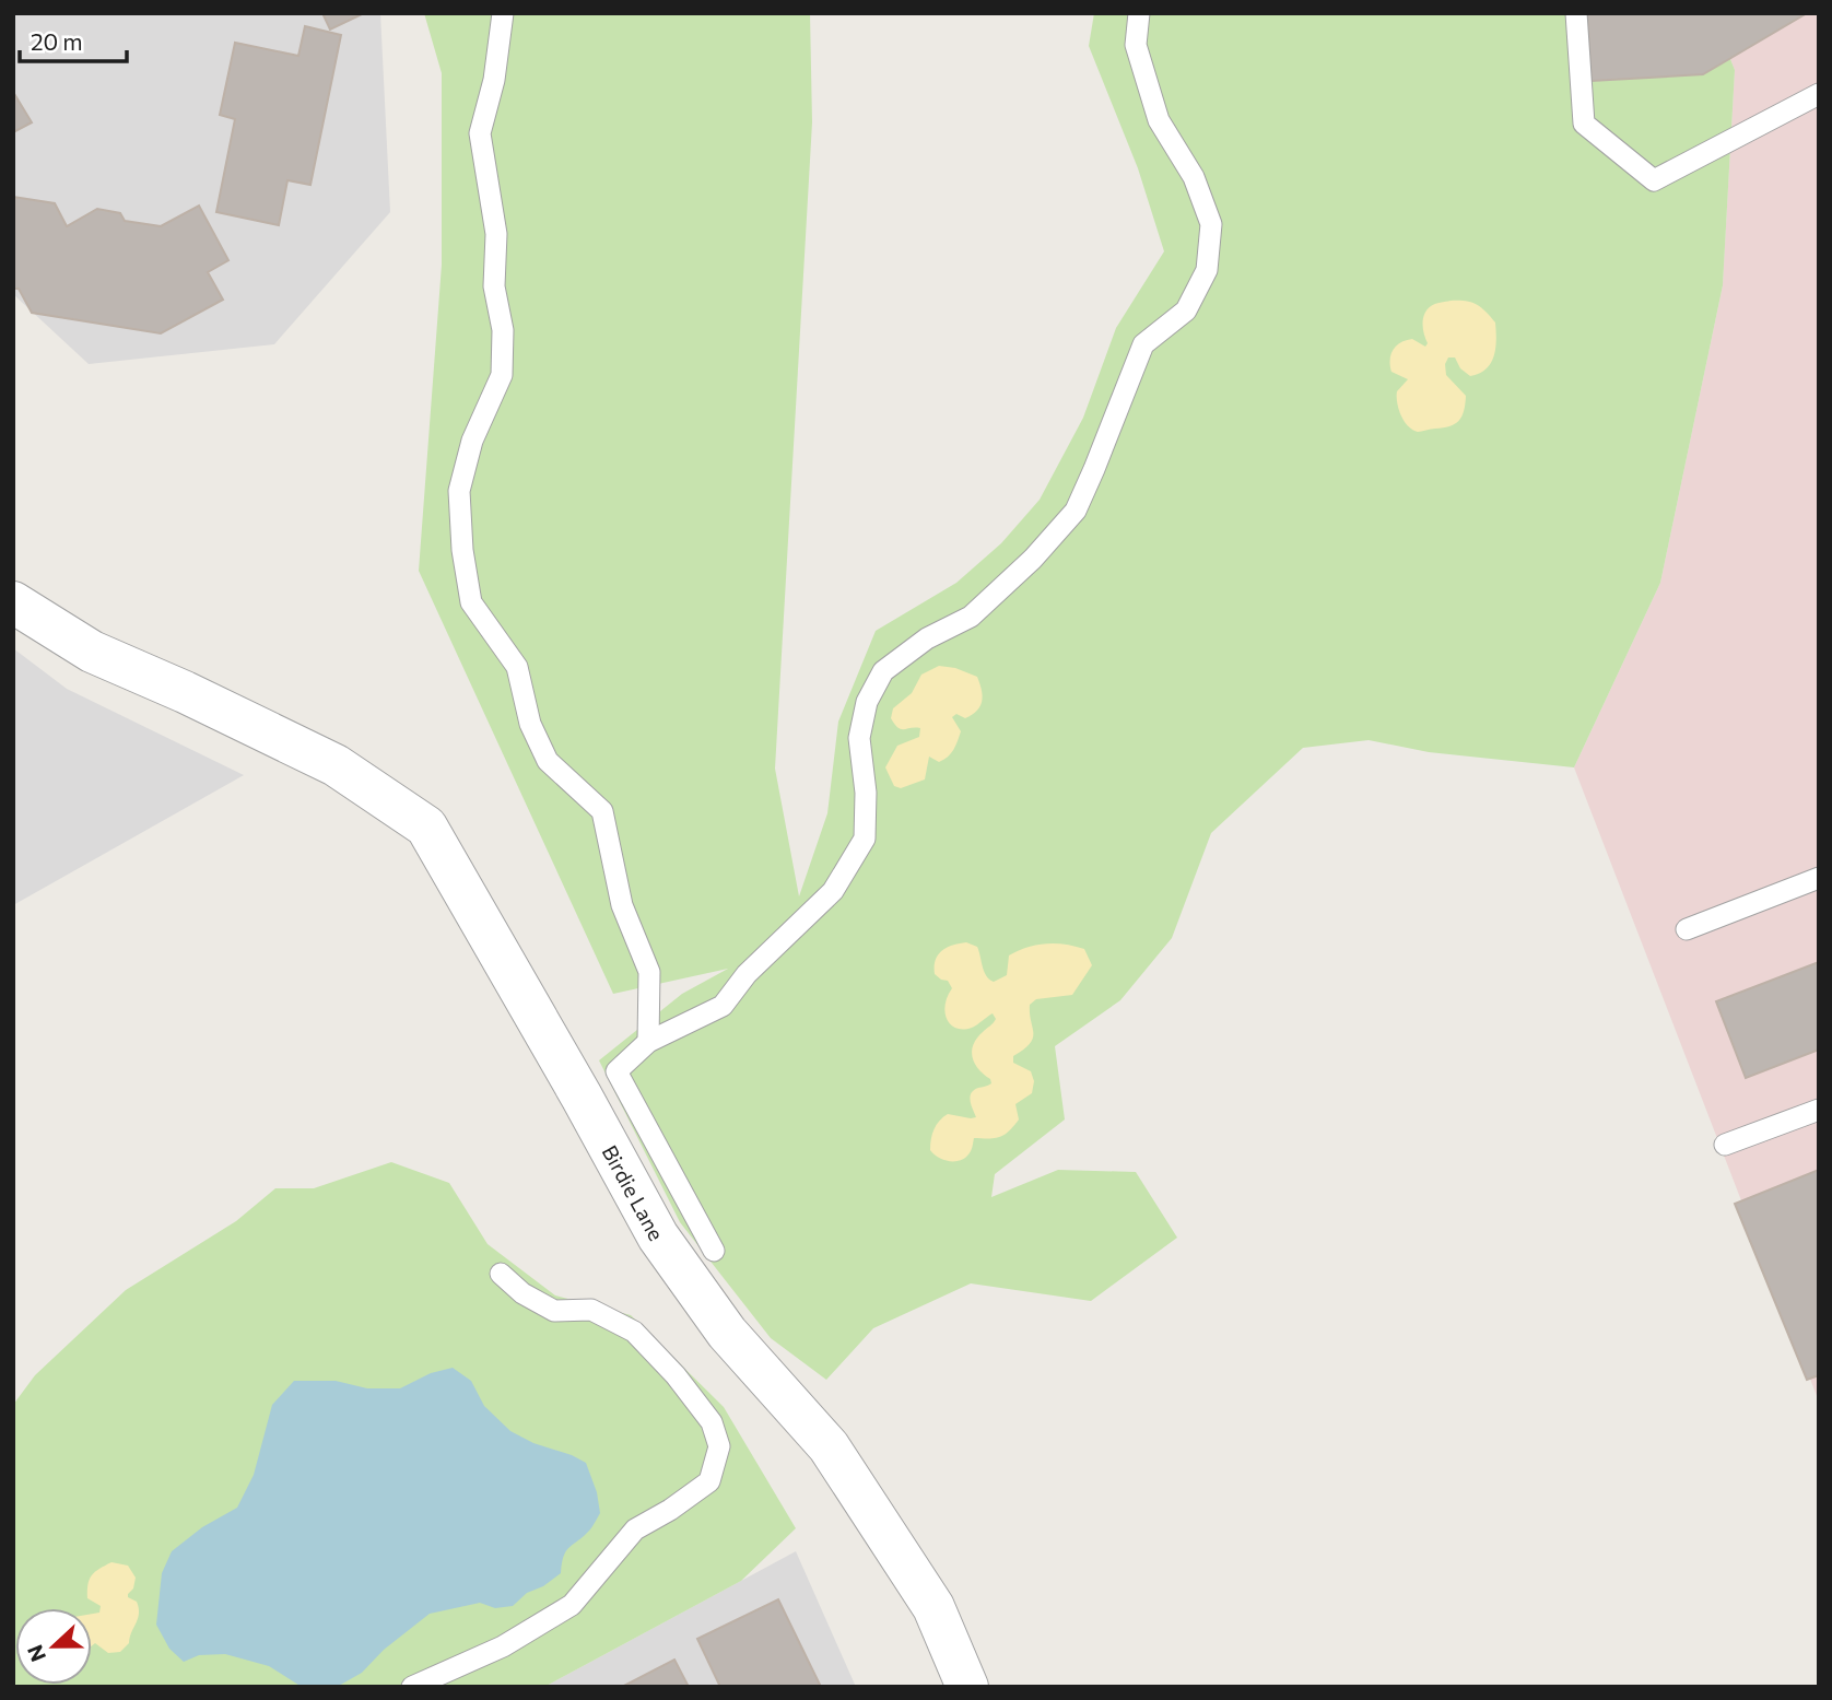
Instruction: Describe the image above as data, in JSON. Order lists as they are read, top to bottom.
{
  "streets": {
    "street": ["Birdie Lane"]
  },
  "scale_bar": "20 m",
  "north": "left"
}
